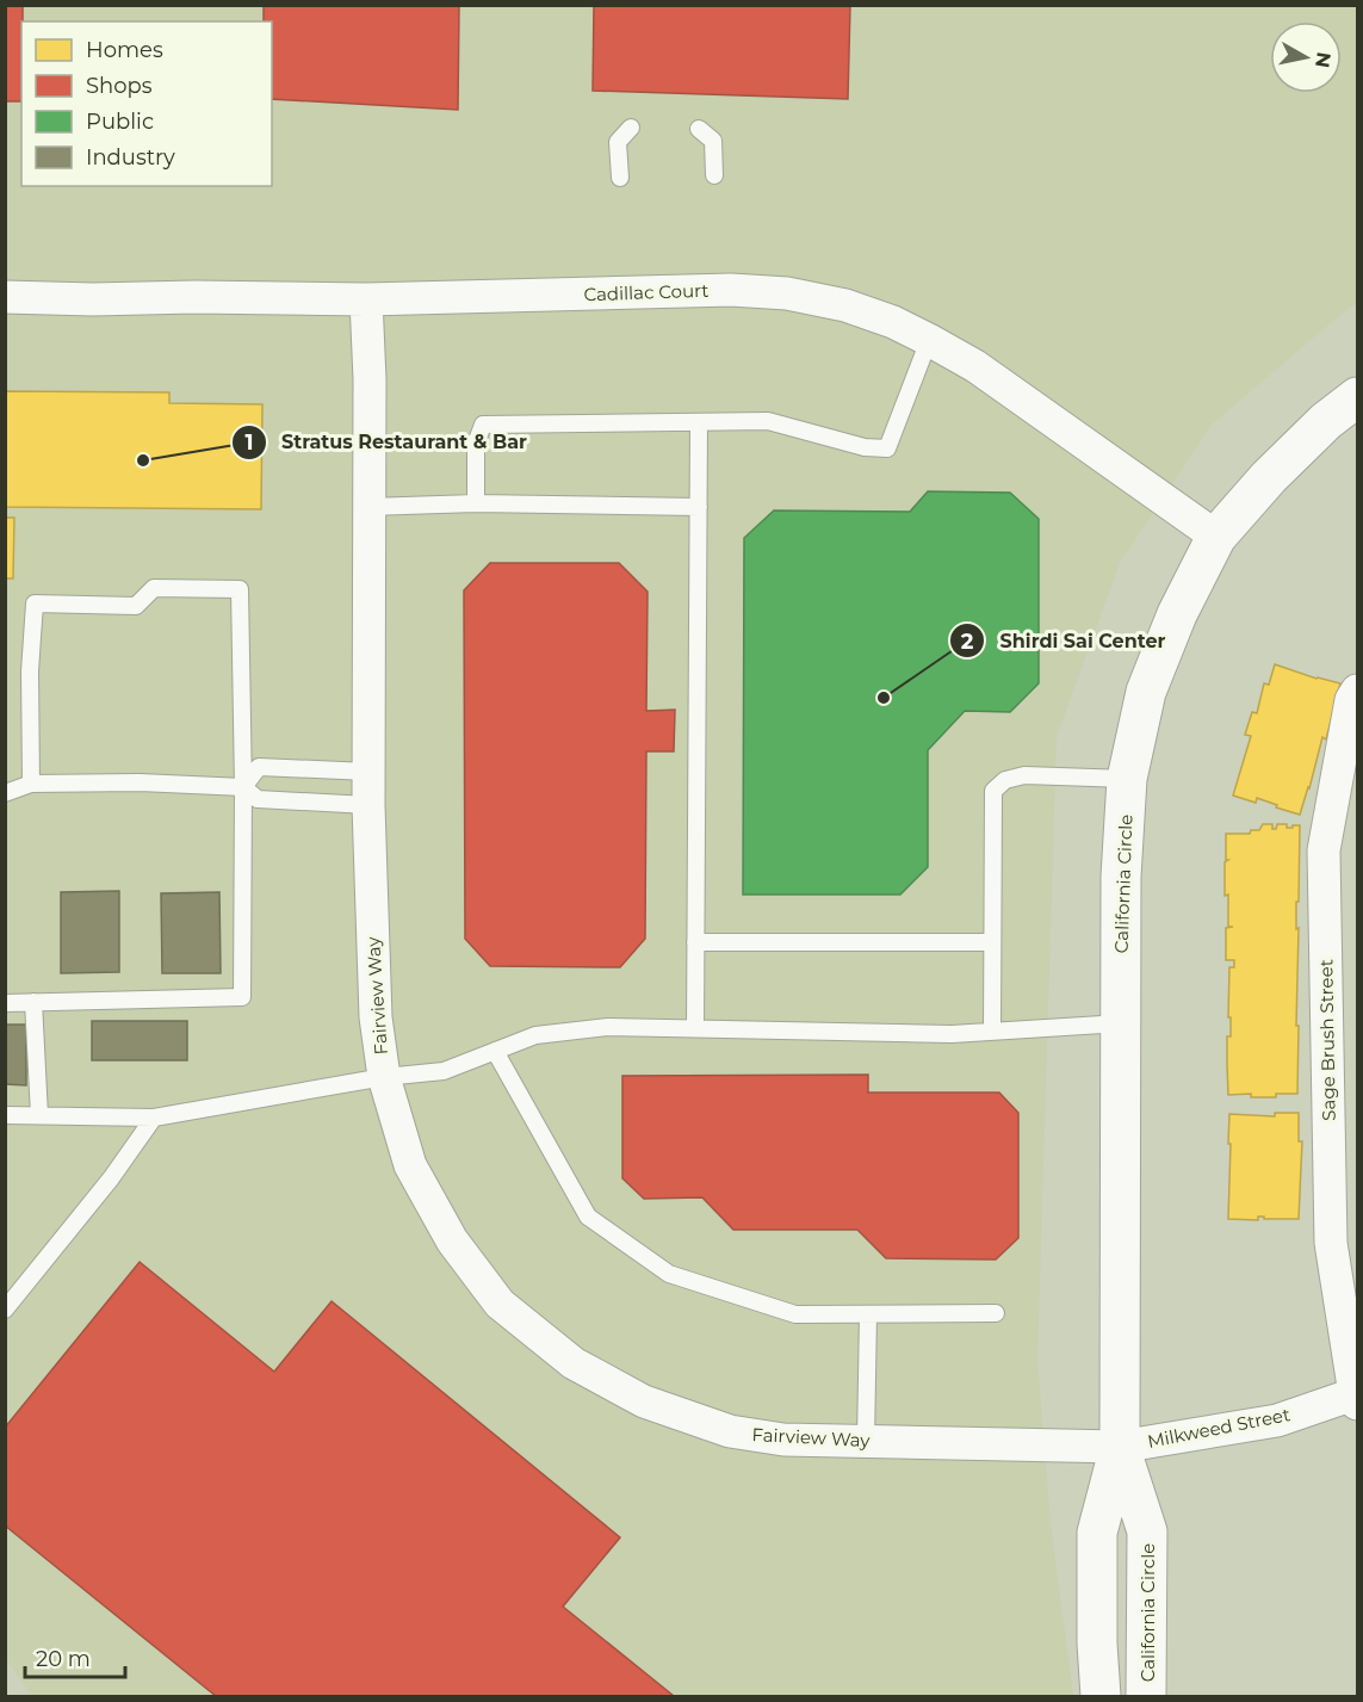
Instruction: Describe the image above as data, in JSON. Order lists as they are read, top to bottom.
{
  "streets": {
    "street": [
      "Cadillac Court",
      "California Circle",
      "Fairview Way",
      "Sage Brush Street",
      "Milkweed Street"
    ]
  },
  "crossings": [
    ["Cadillac Court", "California Circle"],
    ["Cadillac Court", "Fairview Way"],
    ["California Circle", "Fairview Way"],
    ["California Circle", "Milkweed Street"],
    ["Fairview Way", "Milkweed Street"],
    ["Sage Brush Street", "Milkweed Street"]
  ],
  "places": ["Stratus Restaurant & Bar", "Shirdi Sai Center"],
  "legend": [
    "Homes",
    "Shops",
    "Public",
    "Industry"
  ],
  "scale_bar": "20 m",
  "north": "right"
}
